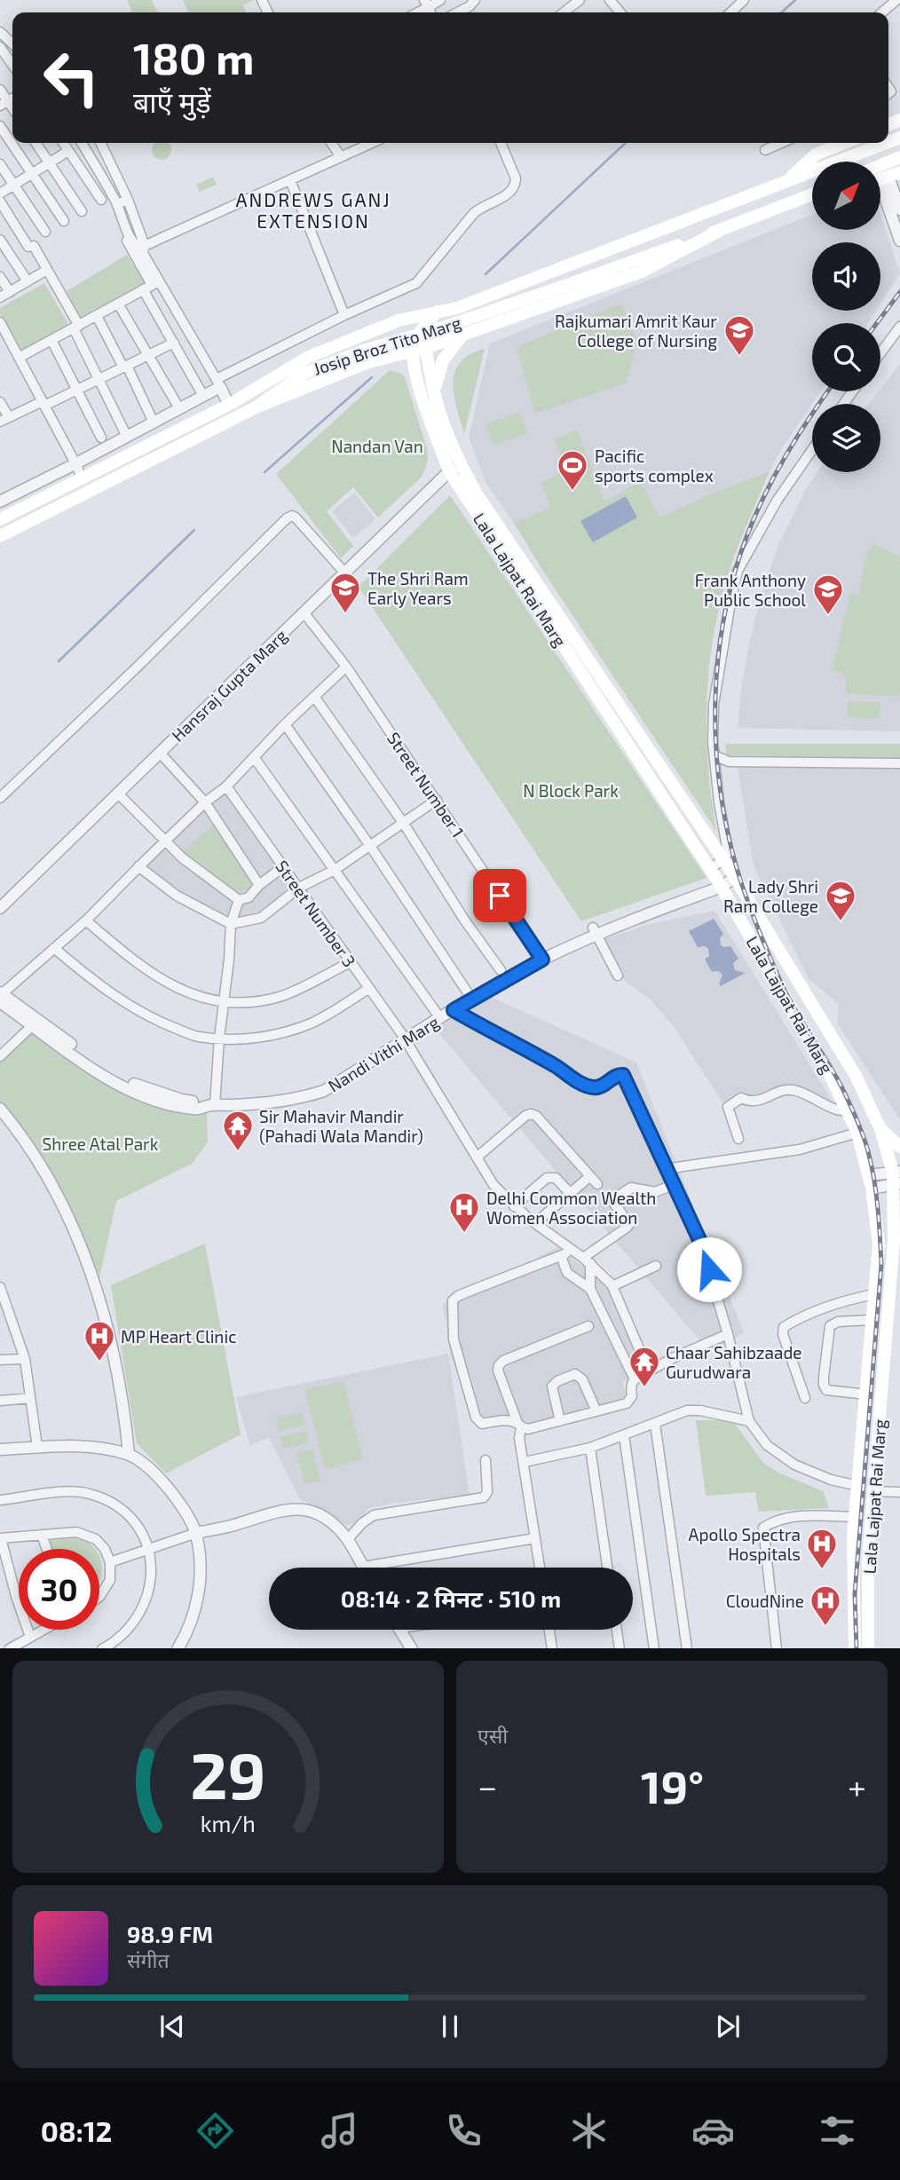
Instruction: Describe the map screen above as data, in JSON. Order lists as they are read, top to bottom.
{
  "streets": {
    "main road": ["Josip Broz Tito Marg", "Lala Lajpat Rai Marg"],
    "street": [
      "Hansraj Gupta Marg",
      "Street Number 1",
      "Street Number 3",
      "Nandi Vithi Marg"
    ]
  },
  "crossings": [
    ["Lala Lajpat Rai Marg", "Hansraj Gupta Marg"],
    ["Lala Lajpat Rai Marg", "Nandi Vithi Marg"],
    ["Hansraj Gupta Marg", "Street Number 1"],
    ["Street Number 1", "Nandi Vithi Marg"],
    ["Street Number 3", "Nandi Vithi Marg"]
  ],
  "districts": ["ANDREWS GANJ EXTENSION"],
  "parks": ["Nandan Van", "N Block Park", "Shree Atal Park"],
  "places": {
    "school or university": [
      "Rajkumari Amrit Kaur College of Nursing",
      "The Shri Ram Early Years",
      "Frank Anthony Public School",
      "Lady Shri Ram College"
    ],
    "sports": ["Pacific sports complex"],
    "temple": ["Sir Mahavir Mandir (Pahadi Wala Mandir)", "Chaar Sahibzaade Gurudwara"],
    "hospital": [
      "Delhi Common Wealth Women Association",
      "MP Heart Clinic",
      "Apollo Spectra Hospitals",
      "CloudNine"
    ]
  },
  "north": "top right",
  "page": {
    "turn": ["180 m", "बाएँ मुड़ें"],
    "limit": "30",
    "trip": "08:14 · 2 मिनट · 510 m",
    "tile": "एसी",
    "heat": ["−", "19°", "+"],
    "song": ["98.9 FM", "संगीत"],
    "tabs": "08:12",
    "gauge": ["29", "km/h"]
  }
}
